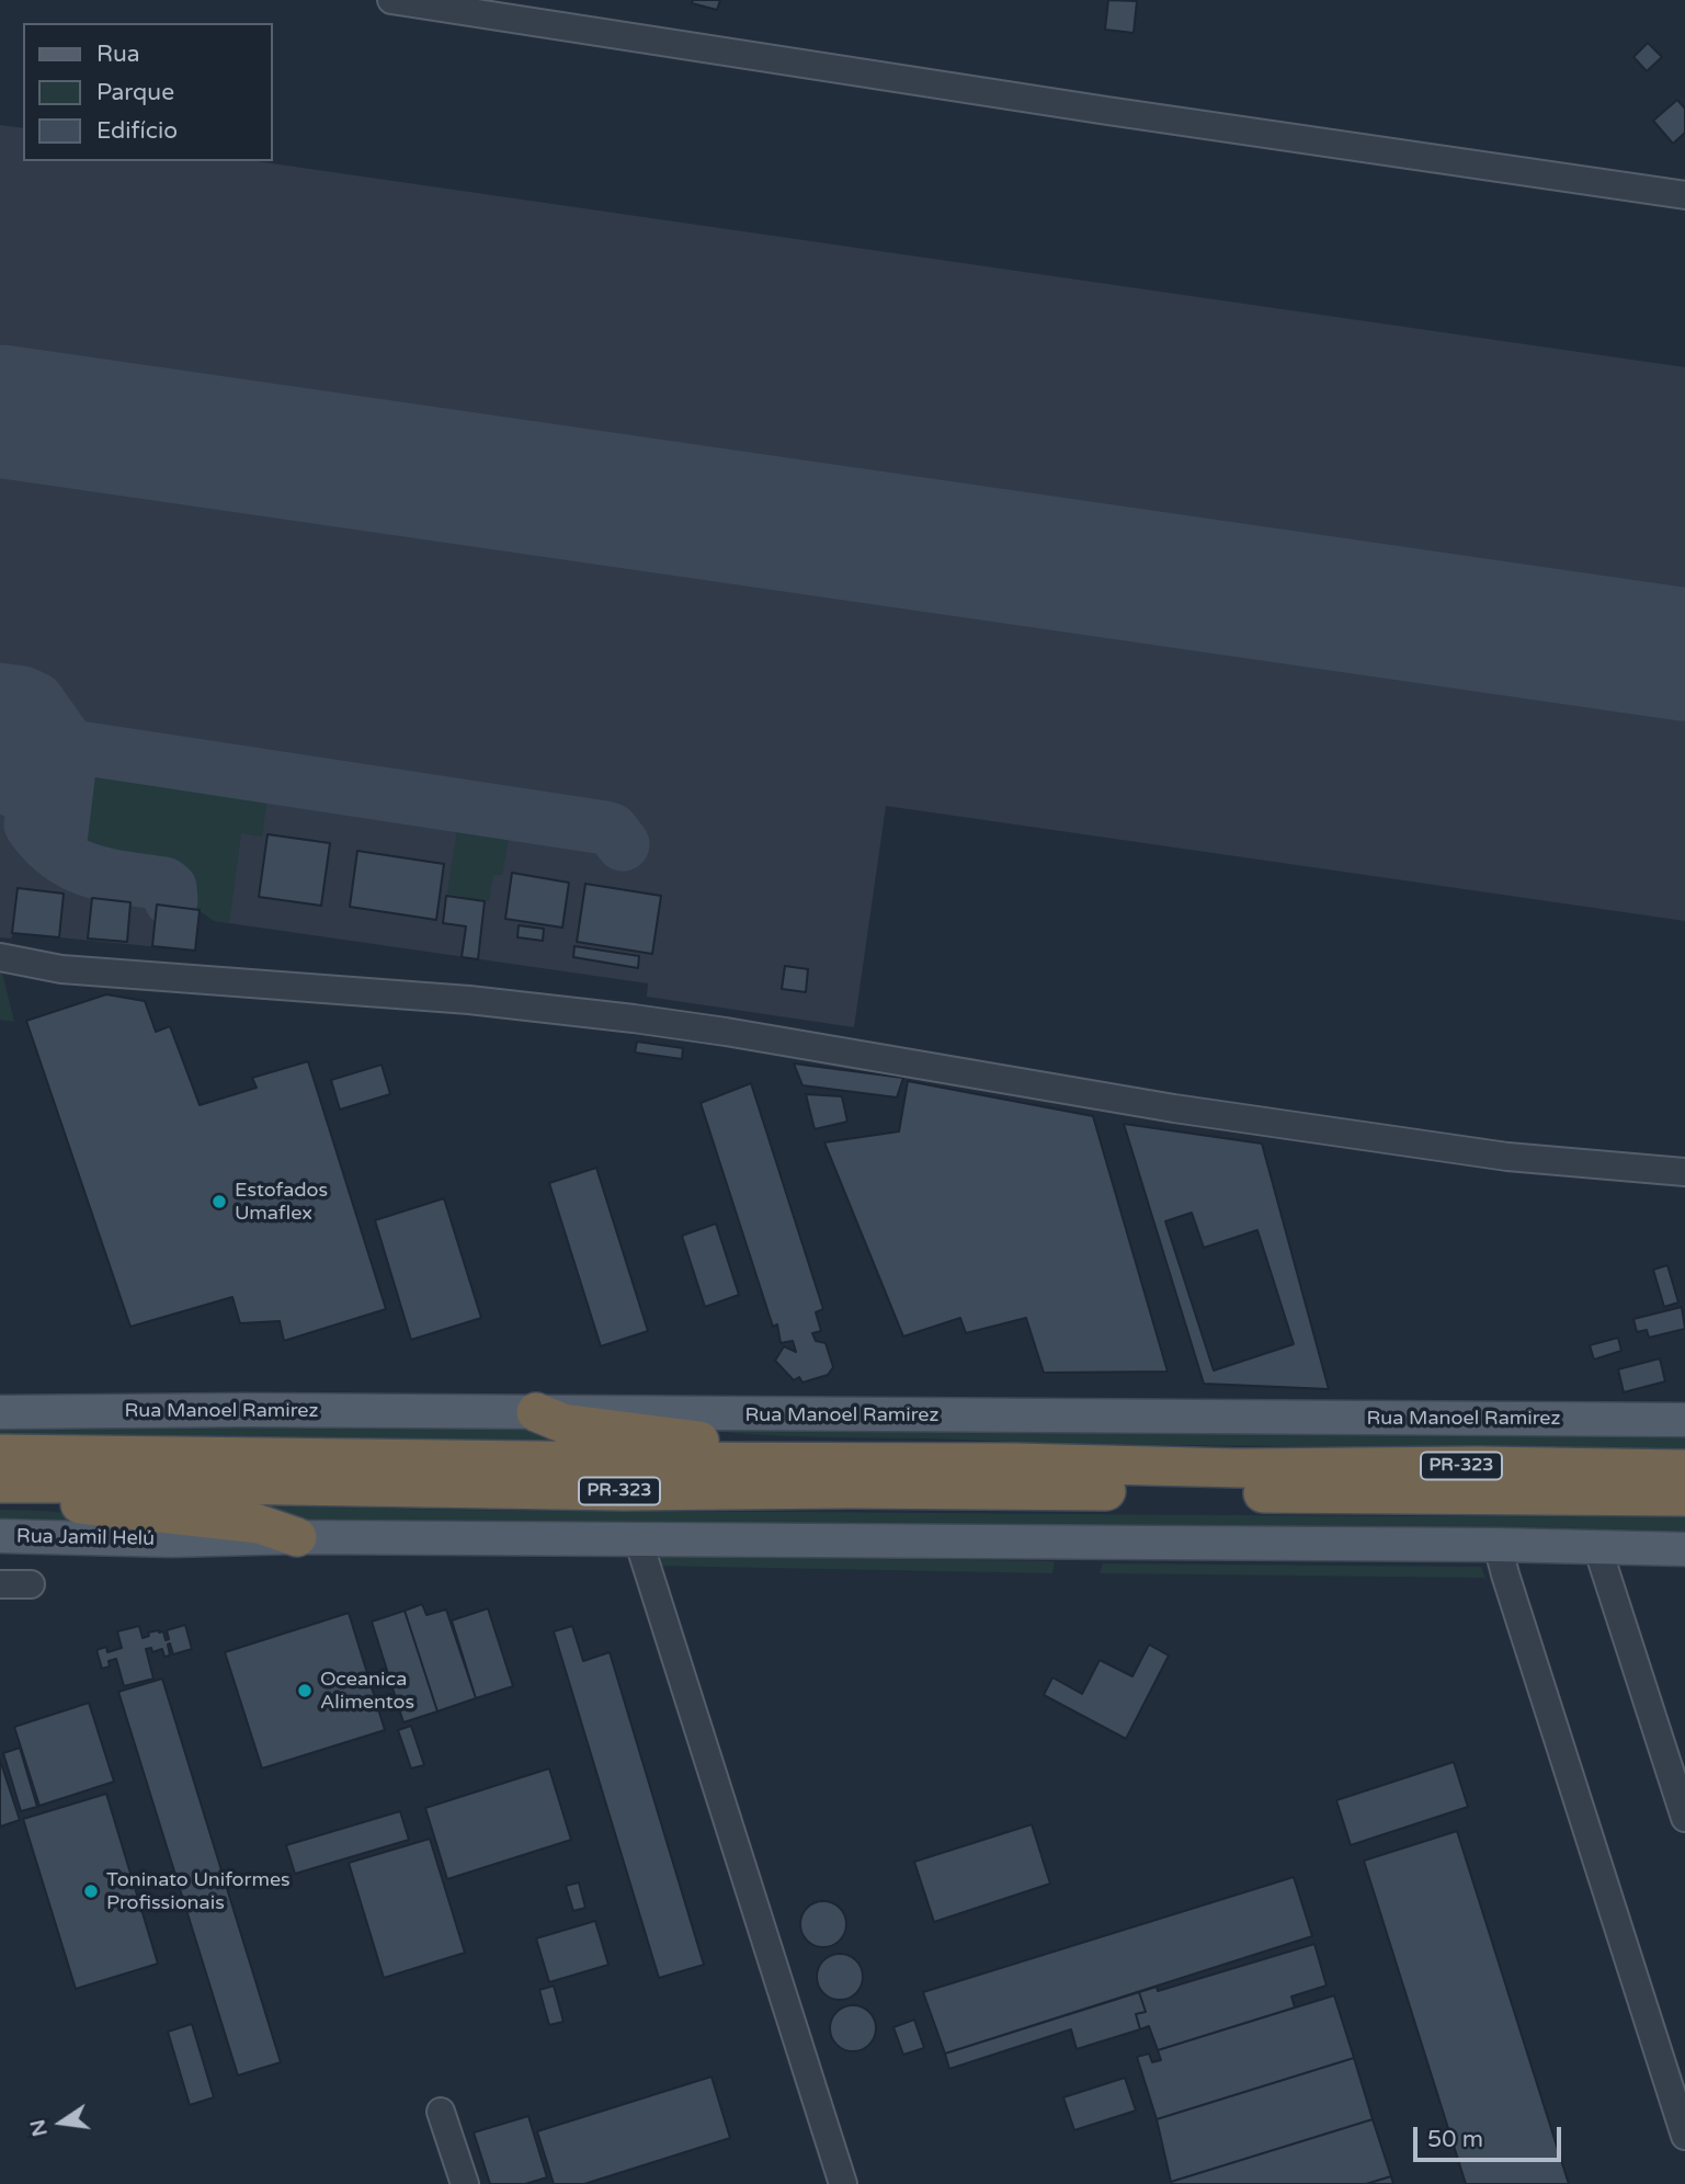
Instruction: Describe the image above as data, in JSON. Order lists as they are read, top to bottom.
{
  "streets": {
    "highway": ["PR-323"],
    "main road": ["Rua Manoel Ramirez", "Rua Jamil Helú"]
  },
  "places": ["Estofados Umaflex", "Oceanica Alimentos", "Toninato Uniformes Profissionais"],
  "legend": ["Rua", "Parque", "Edifício"],
  "scale_bar": "50 m",
  "north": "left"
}
